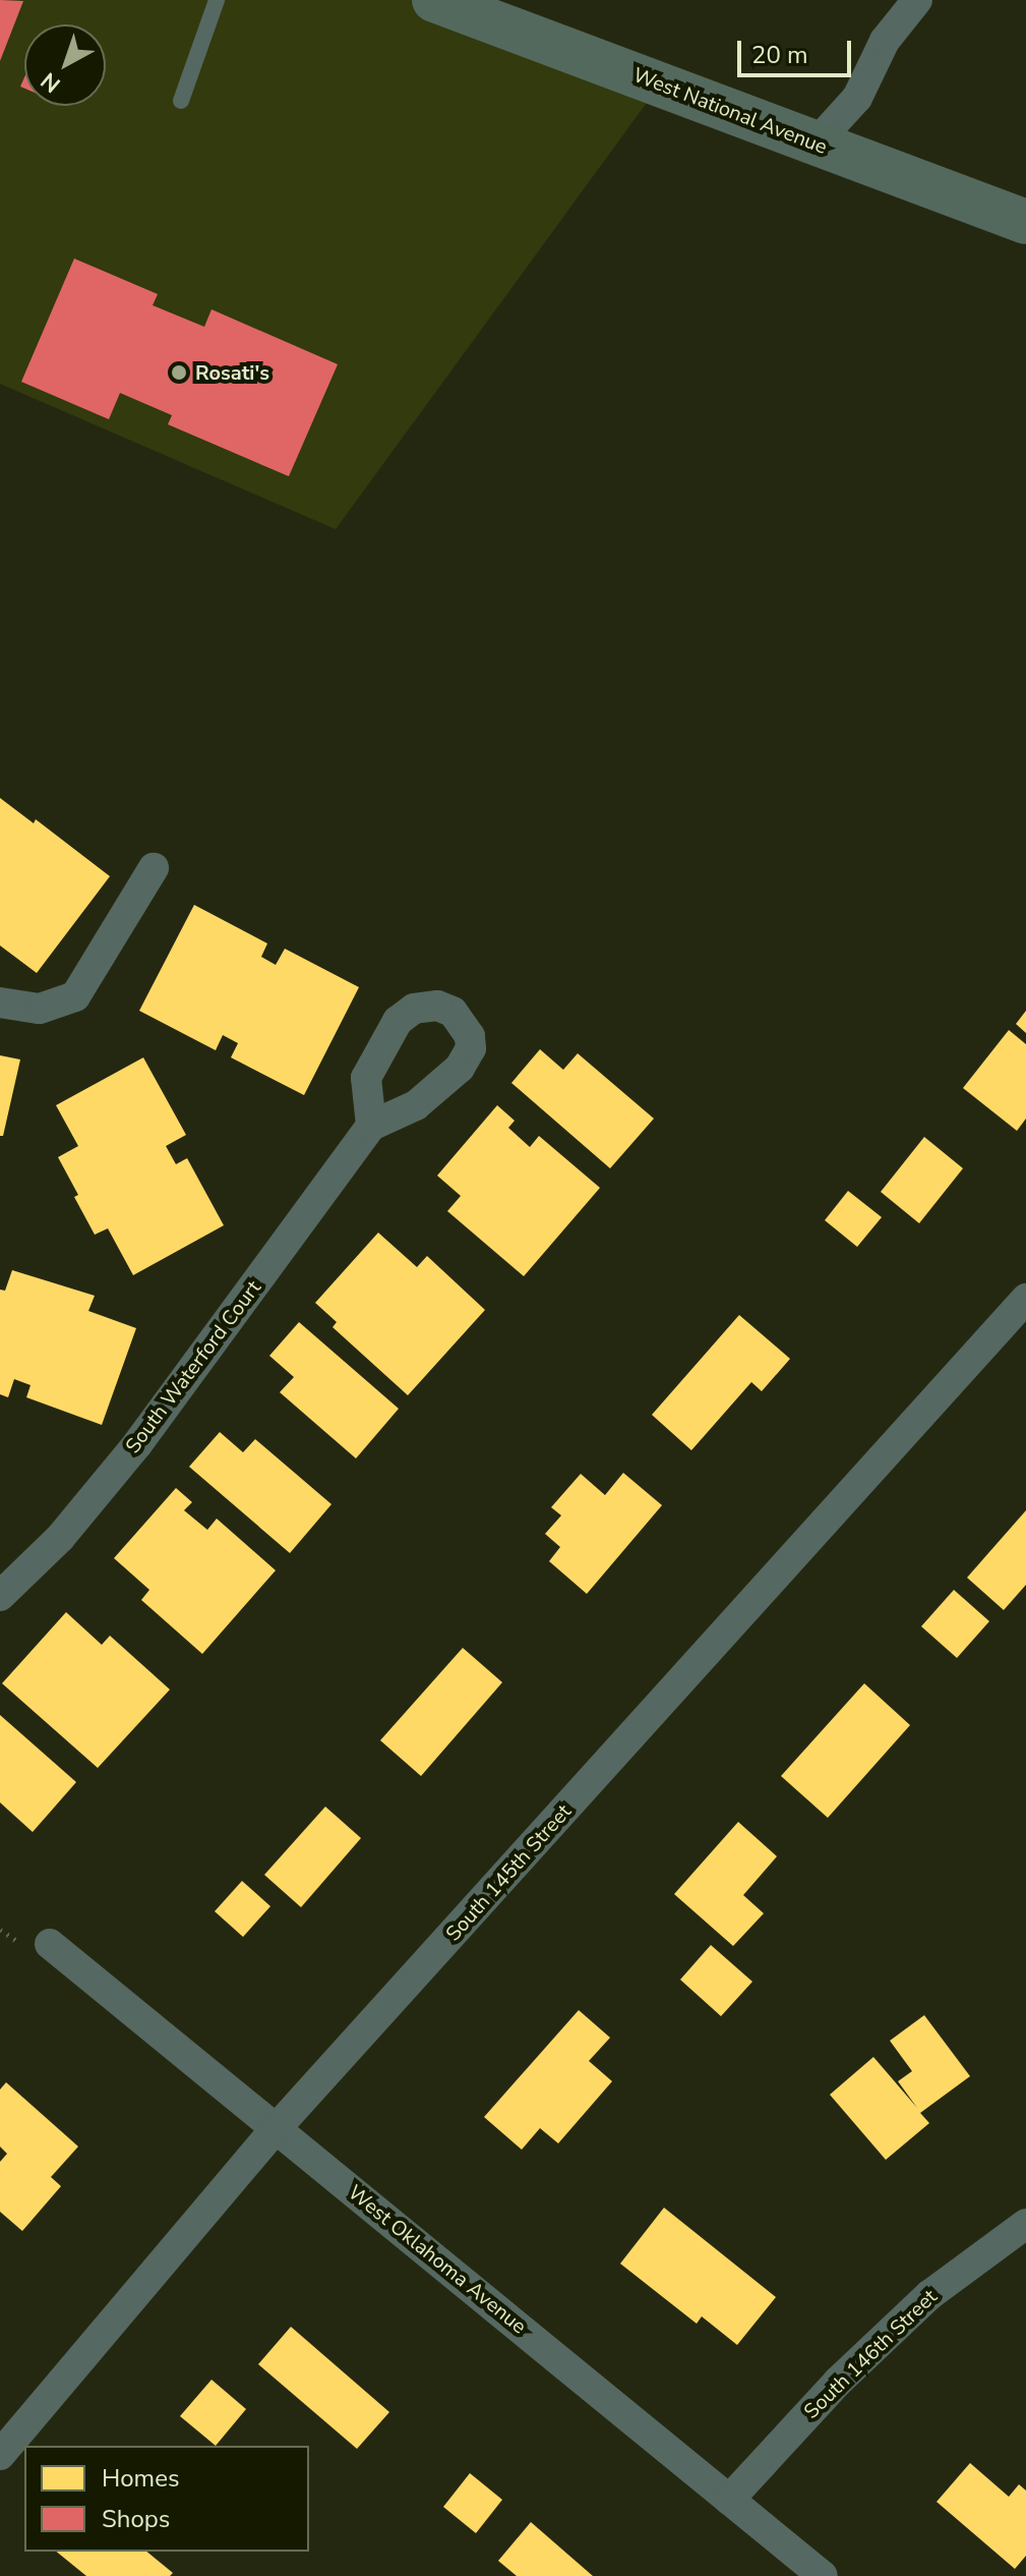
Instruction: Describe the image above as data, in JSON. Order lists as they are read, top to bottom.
{
  "streets": {
    "main road": ["West National Avenue"],
    "street": [
      "South Waterford Court",
      "South 145th Street",
      "West Oklahoma Avenue",
      "South 146th Street"
    ]
  },
  "crossings": [
    ["South 145th Street", "West Oklahoma Avenue"],
    ["West Oklahoma Avenue", "South 146th Street"]
  ],
  "places": ["Rosati's"],
  "legend": ["Homes", "Shops"],
  "scale_bar": "20 m",
  "north": "bottom left"
}
